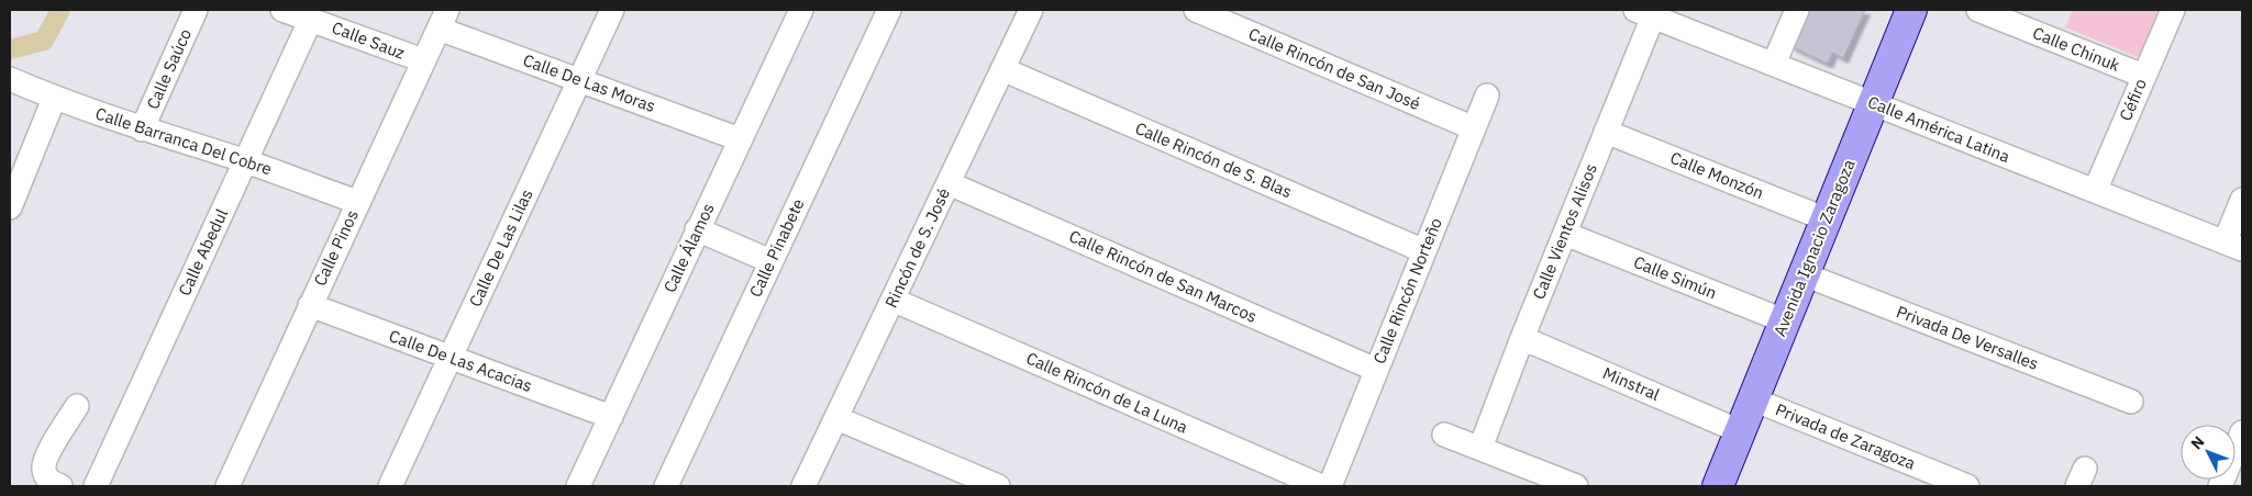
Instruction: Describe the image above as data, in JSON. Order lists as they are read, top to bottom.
{
  "streets": {
    "main road": ["Avenida Ignacio Zaragoza"],
    "street": [
      "Calle Sauz",
      "Calle Chinuk",
      "Calle Saúco",
      "Calle Rincón de San José",
      "Calle De Las Moras",
      "Céfiro",
      "Calle América Latina",
      "Calle Barranca Del Cobre",
      "Calle Rincón de S. Blas",
      "Calle Monzón",
      "Calle Vientos Alisos",
      "Calle Pinos",
      "Calle De Las Lilas",
      "Calle Álamos",
      "Calle Pinabete",
      "Rincón de S. José",
      "Calle Abedul",
      "Calle Rincón de San Marcos",
      "Calle Simún",
      "Calle Rincón Norteño",
      "Privada De Versalles",
      "Calle De Las Acacias",
      "Minstral",
      "Calle Rincón de La Luna",
      "Privada de Zaragoza"
    ]
  },
  "crossings": [
    ["Calle Sauz", "Calle Pinos"],
    ["Calle Sauz", "Calle Abedul"],
    ["Calle Chinuk", "Céfiro"],
    ["Calle Saúco", "Calle Barranca Del Cobre"],
    ["Calle Rincón de San José", "Calle Rincón Norteño"],
    ["Calle De Las Moras", "Calle Pinos"],
    ["Calle De Las Moras", "Calle De Las Lilas"],
    ["Calle De Las Moras", "Calle Álamos"],
    ["Céfiro", "Calle América Latina"],
    ["Calle América Latina", "Calle Vientos Alisos"],
    ["Calle América Latina", "Avenida Ignacio Zaragoza"],
    ["Calle Barranca Del Cobre", "Calle Pinos"],
    ["Calle Barranca Del Cobre", "Calle Abedul"],
    ["Calle Rincón de S. Blas", "Rincón de S. José"],
    ["Calle Rincón de S. Blas", "Calle Rincón Norteño"],
    ["Calle Monzón", "Calle Vientos Alisos"],
    ["Calle Monzón", "Avenida Ignacio Zaragoza"],
    ["Calle Vientos Alisos", "Calle Simún"],
    ["Calle Vientos Alisos", "Minstral"],
    ["Calle Pinos", "Calle De Las Acacias"],
    ["Calle De Las Lilas", "Calle De Las Acacias"],
    ["Calle Álamos", "Calle De Las Acacias"],
    ["Rincón de S. José", "Calle Rincón de San Marcos"],
    ["Rincón de S. José", "Calle Rincón de La Luna"],
    ["Avenida Ignacio Zaragoza", "Calle Simún"],
    ["Avenida Ignacio Zaragoza", "Privada De Versalles"],
    ["Avenida Ignacio Zaragoza", "Minstral"],
    ["Avenida Ignacio Zaragoza", "Privada de Zaragoza"],
    ["Calle Rincón de San Marcos", "Calle Rincón Norteño"]
  ],
  "north": "top left"
}
